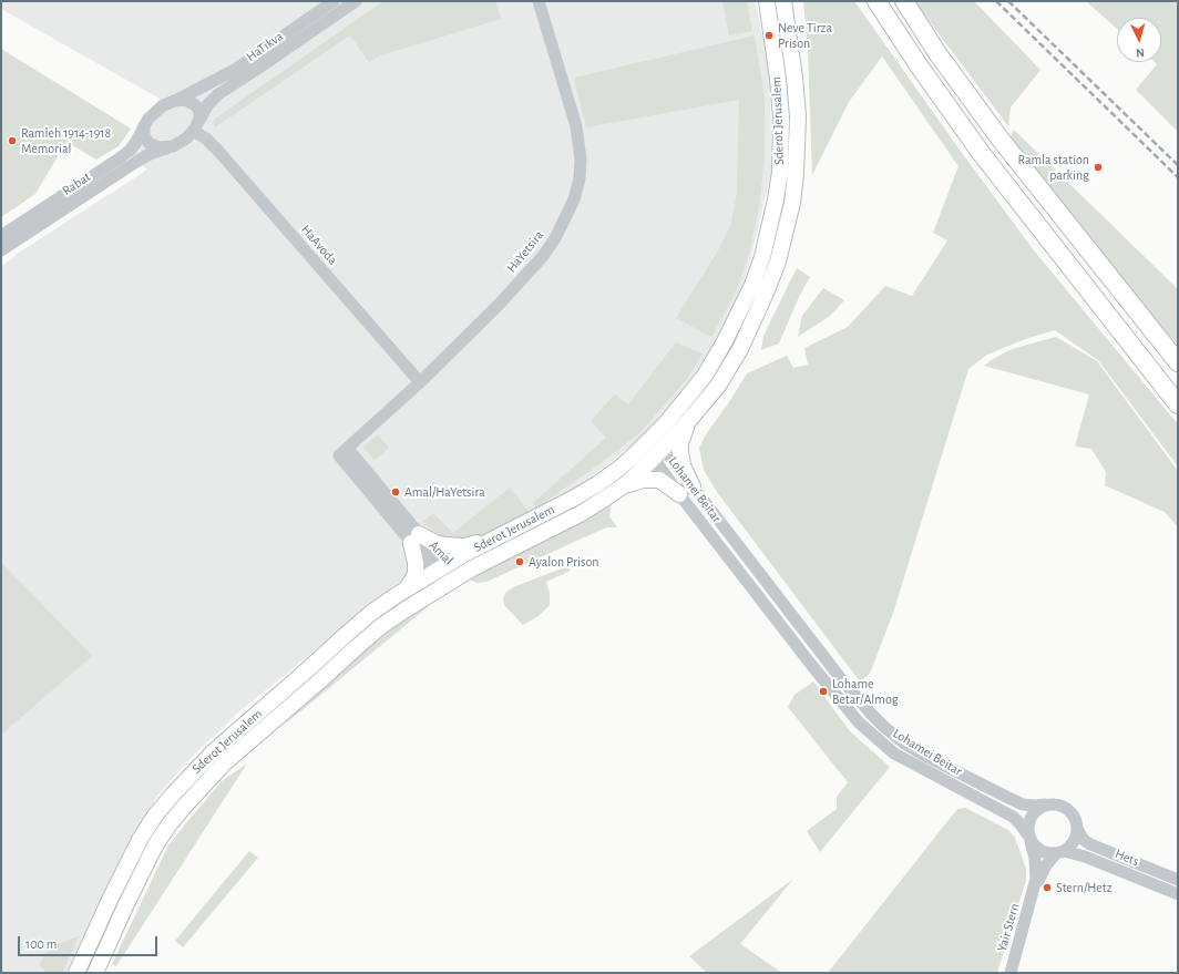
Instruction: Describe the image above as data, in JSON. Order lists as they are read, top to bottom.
{
  "streets": {
    "main road": ["Sderot Jerusalem"],
    "street": [
      "HaTikva",
      "Rabat",
      "HaAvoda",
      "HaYetsira",
      "Lohamei Beitar",
      "Amal",
      "Hets",
      "Yair Stern"
    ]
  },
  "crossings": [
    ["HaTikva", "Rabat"],
    ["HaTikva", "HaAvoda"],
    ["Sderot Jerusalem", "Lohamei Beitar"],
    ["Sderot Jerusalem", "Amal"],
    ["Rabat", "HaAvoda"],
    ["HaAvoda", "HaYetsira"],
    ["HaYetsira", "Amal"],
    ["Lohamei Beitar", "Hets"],
    ["Lohamei Beitar", "Yair Stern"],
    ["Hets", "Yair Stern"]
  ],
  "places": [
    "Neve Tirza Prison",
    "Ramleh 1914-1918 Memorial",
    "Ramla station parking",
    "Amal/HaYetsira",
    "Ayalon Prison",
    "Lohame Betar/Almog",
    "Stern/Hetz"
  ],
  "scale_bar": "100 m",
  "north": "bottom"
}
